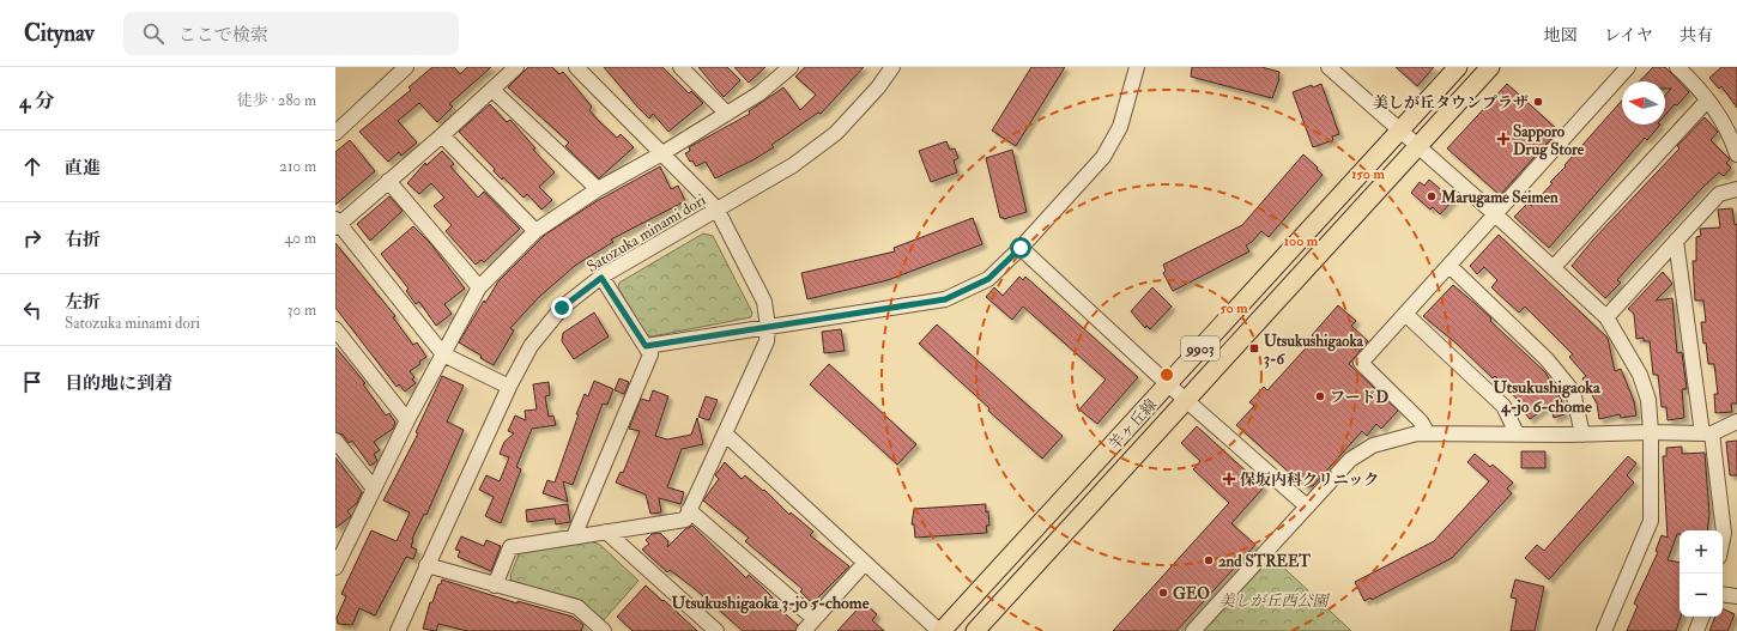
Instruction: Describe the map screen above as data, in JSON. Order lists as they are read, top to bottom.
{
  "streets": {
    "main road": ["9903", "羊ヶ丘線"],
    "street": ["Satozuka minami dori"]
  },
  "districts": ["Utsukushigaoka 4-jo 6-chome", "Utsukushigaoka 3-jo 5-chome"],
  "parks": ["美しが丘西公園"],
  "places": {
    "other": [
      "美しが丘タウンプラザ",
      "Marugame Seimen",
      "フードD",
      "2nd STREET",
      "GEO"
    ],
    "health": ["Sapporo Drug Store", "保坂内科クリニック"],
    "transit": ["Utsukushigaoka 3-6"]
  },
  "north": "left",
  "page": {
    "header": "Citynav",
    "search": "ここで検索",
    "nav": ["地図", "レイヤ", "共有"],
    "heading": ["4 分", "徒歩 · 280 m"],
    "list": [
      ["直進", "210 m"],
      ["右折", "40 m"],
      ["左折", "Satozuka minami dori", "30 m"],
      "目的地に到着"
    ],
    "map_buttons": ["+", "−"]
  },
  "rings": ["150 m", "100 m", "50 m"]
}
